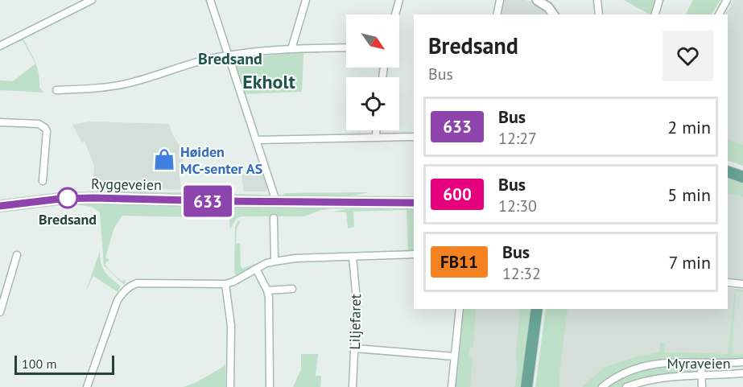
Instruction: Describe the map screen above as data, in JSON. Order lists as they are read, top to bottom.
{
  "streets": {
    "main road": ["Ryggeveien"],
    "street": ["Liljefaret", "Myraveien"]
  },
  "districts": ["Bredsand", "Ekholt"],
  "places": {
    "shop": ["Høiden MC-senter AS"],
    "other": ["Bredsand"]
  },
  "lines": ["bus line 633"],
  "scale_bar": "100 m",
  "north": "bottom right",
  "page": {
    "on_map": "633",
    "heading": ["Bredsand", "Bus"],
    "list": [
      {
        "mark": "633",
        "name": "Bus",
        "note": "12:27",
        "value": "2 min"
      },
      {
        "mark": "600",
        "name": "Bus",
        "note": "12:30",
        "value": "5 min"
      },
      {
        "mark": "FB11",
        "name": "Bus",
        "note": "12:32",
        "value": "7 min"
      }
    ],
    "scale": "100 m"
  }
}
